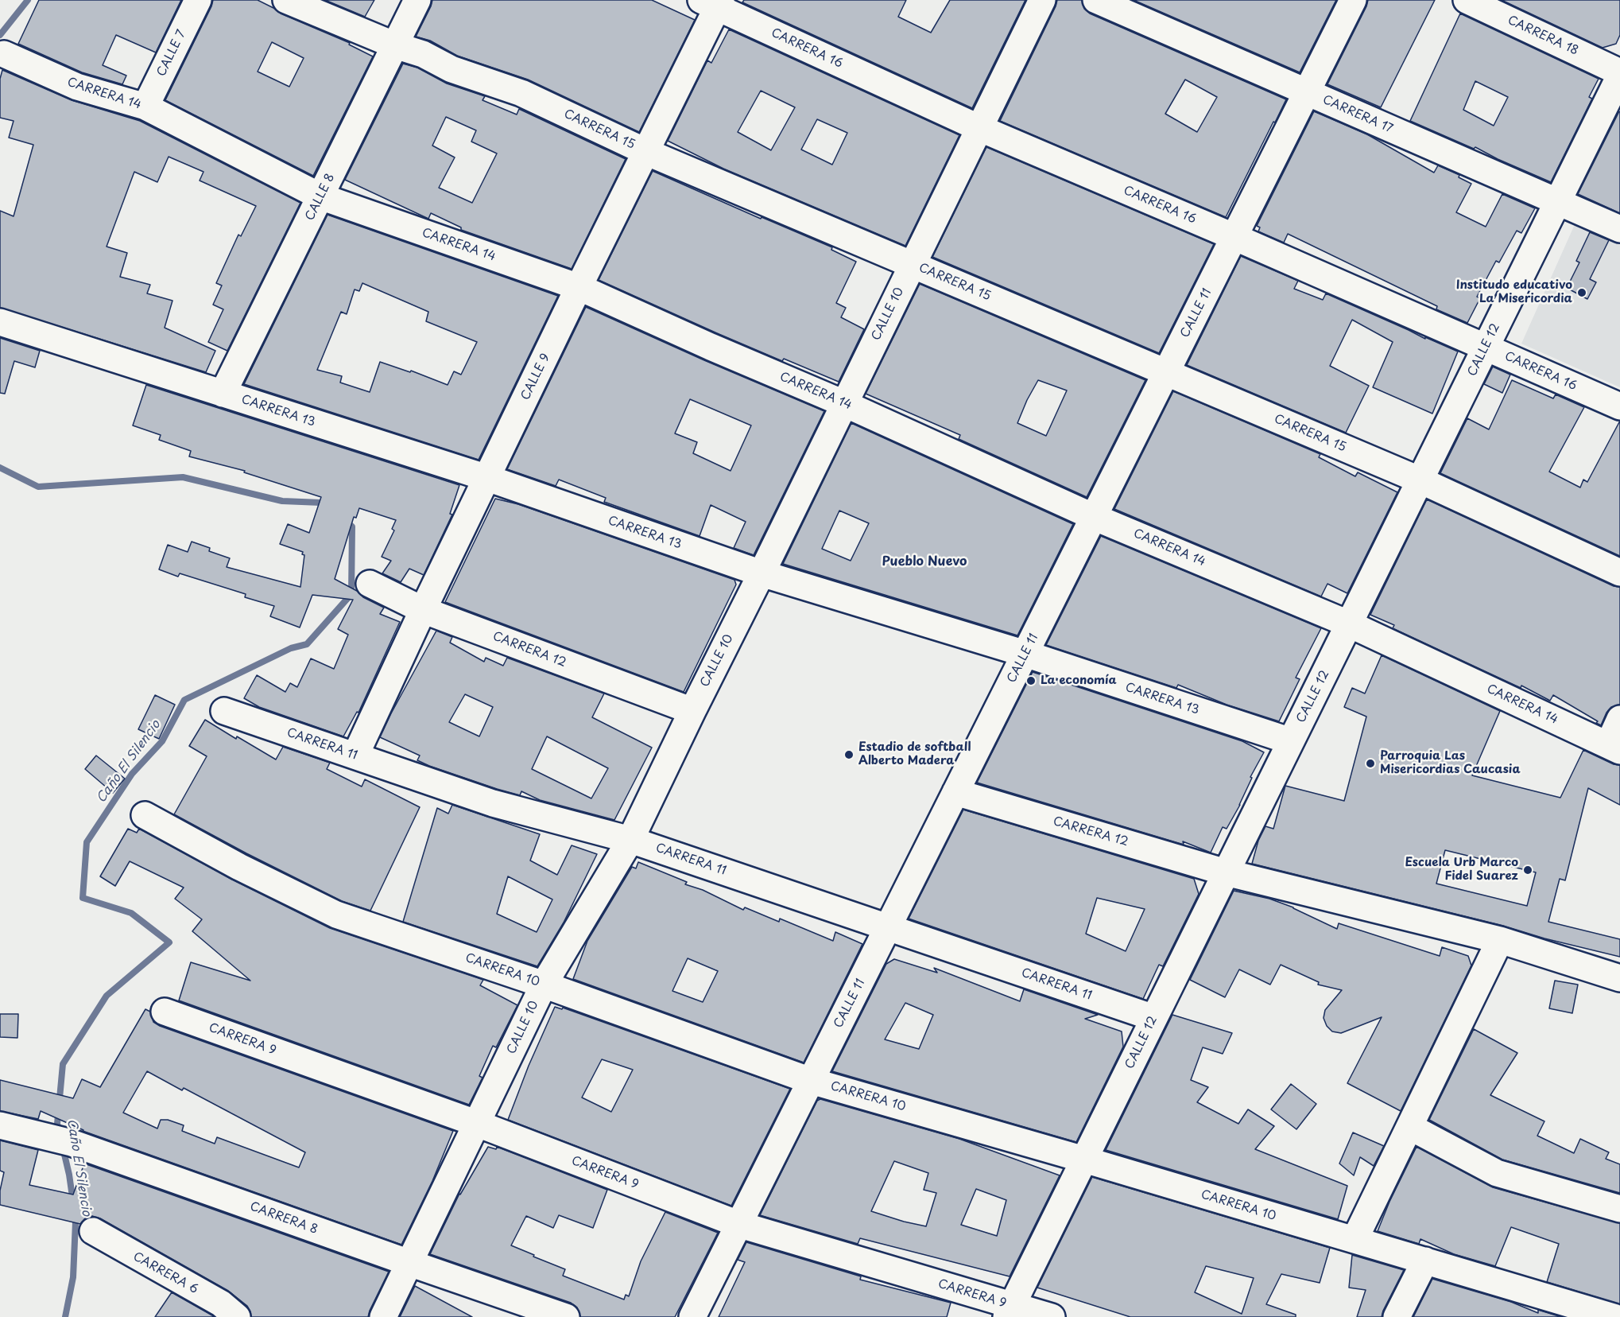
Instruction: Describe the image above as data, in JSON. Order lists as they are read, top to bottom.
{
  "streets": {
    "street": [
      "CARRERA 18",
      "CARRERA 16",
      "CALLE 7",
      "CARRERA 14",
      "CARRERA 17",
      "CARRERA 15",
      "CALLE 8",
      "CALLE 11",
      "CALLE 10",
      "CALLE 12",
      "CALLE 9",
      "CARRERA 13",
      "CARRERA 12",
      "CARRERA 11",
      "CARRERA 10",
      "CARRERA 9",
      "CARRERA 8",
      "CARRERA 6"
    ]
  },
  "crossings": [
    ["CARRERA 18", "CALLE 12"],
    ["CARRERA 16", "CALLE 11"],
    ["CARRERA 16", "CALLE 10"],
    ["CARRERA 16", "CALLE 12"],
    ["CARRERA 16", "CALLE 9"],
    ["CALLE 7", "CARRERA 14"],
    ["CARRERA 14", "CALLE 8"],
    ["CARRERA 14", "CALLE 11"],
    ["CARRERA 14", "CALLE 10"],
    ["CARRERA 14", "CALLE 12"],
    ["CARRERA 14", "CALLE 9"],
    ["CARRERA 17", "CALLE 11"],
    ["CARRERA 17", "CALLE 12"],
    ["CARRERA 15", "CALLE 8"],
    ["CARRERA 15", "CALLE 11"],
    ["CARRERA 15", "CALLE 10"],
    ["CARRERA 15", "CALLE 12"],
    ["CARRERA 15", "CALLE 9"],
    ["CALLE 8", "CARRERA 13"],
    ["CALLE 11", "CARRERA 13"],
    ["CALLE 11", "CARRERA 12"],
    ["CALLE 11", "CARRERA 11"],
    ["CALLE 11", "CARRERA 10"],
    ["CALLE 11", "CARRERA 9"],
    ["CALLE 10", "CARRERA 13"],
    ["CALLE 10", "CARRERA 12"],
    ["CALLE 10", "CARRERA 11"],
    ["CALLE 10", "CARRERA 10"],
    ["CALLE 10", "CARRERA 9"],
    ["CALLE 10", "CARRERA 8"],
    ["CALLE 12", "CARRERA 13"],
    ["CALLE 12", "CARRERA 12"],
    ["CALLE 12", "CARRERA 11"],
    ["CALLE 12", "CARRERA 10"],
    ["CALLE 12", "CARRERA 9"],
    ["CALLE 9", "CARRERA 13"],
    ["CALLE 9", "CARRERA 12"],
    ["CALLE 9", "CARRERA 11"]
  ],
  "districts": ["Pueblo Nuevo"],
  "water": ["Caño El Silencio"],
  "places": [
    "Institudo educativo La Misericordia",
    "La economía",
    "Estadio de softball Alberto Madera",
    "Parroquia Las Misericordias Caucasia",
    "Escuela Urb Marco Fidel Suarez"
  ]
}
